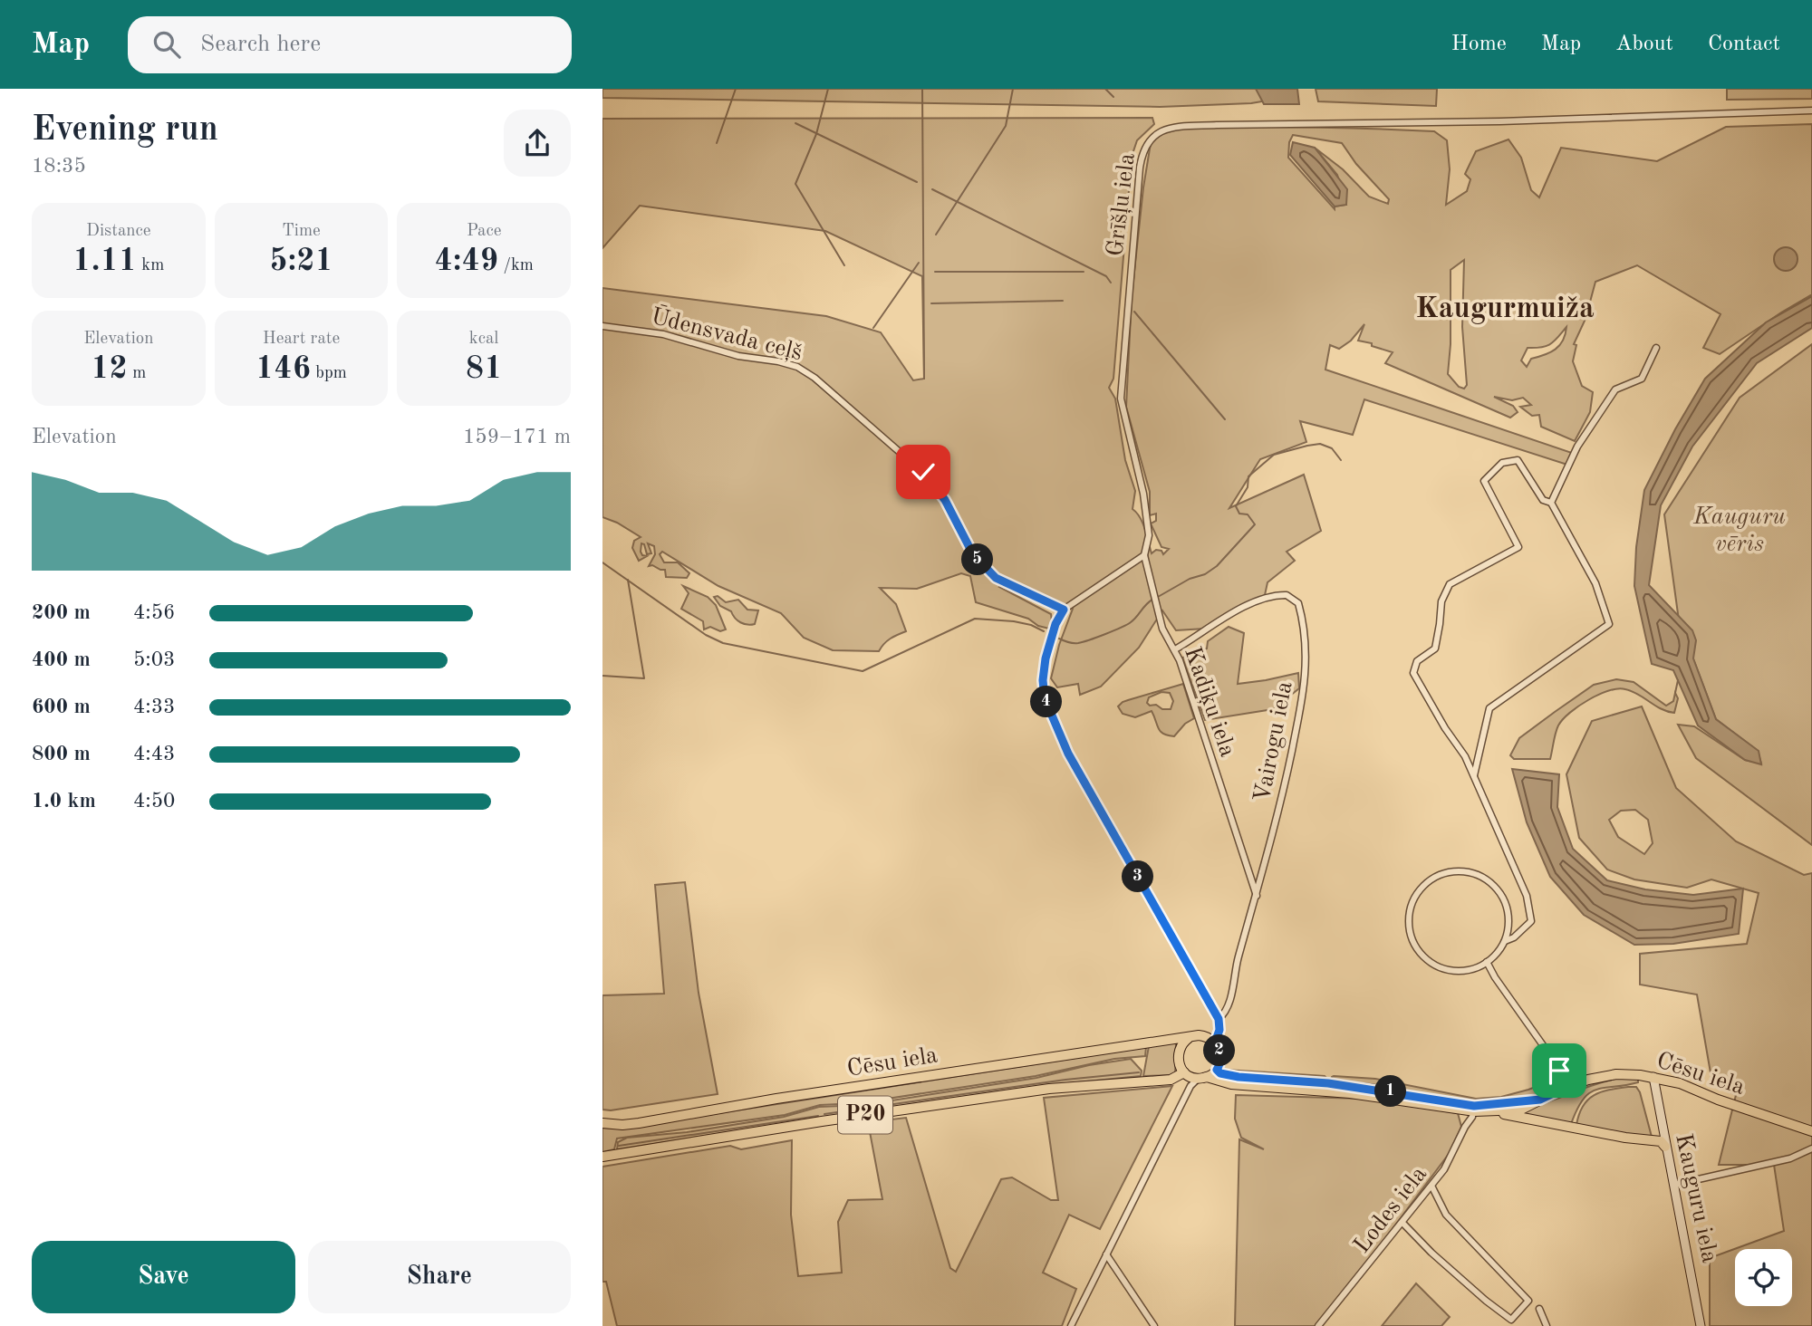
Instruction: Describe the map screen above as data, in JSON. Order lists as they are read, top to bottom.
{
  "streets": {
    "main road": ["Cēsu iela", "P20", "Kauguru iela"],
    "street": [
      "Grīšļu iela",
      "Ūdensvada ceļš",
      "Kadiķu iela",
      "Vairogu iela",
      "Lodes iela"
    ]
  },
  "crossings": [
    ["Grīšļu iela", "Kadiķu iela"],
    ["Kadiķu iela", "Vairogu iela"],
    ["Vairogu iela", "Cēsu iela"],
    ["Cēsu iela", "Kauguru iela"],
    ["Cēsu iela", "Lodes iela"]
  ],
  "districts": ["Kaugurmuiža"],
  "parks": ["Kauguru vēris"],
  "page": {
    "header": "Map",
    "search": "Search here",
    "nav": [
      "Home",
      "Map",
      "About",
      "Contact"
    ],
    "heading": ["Evening run", "18:35"],
    "stats": [
      ["Distance", "1.11 km"],
      ["Time", "5:21"],
      ["Pace", "4:49 /km"],
      ["Elevation", "12 m"],
      ["Heart rate", "146 bpm"],
      ["kcal", "81"]
    ],
    "chart": ["Elevation", "159–171 m"],
    "pins": [
      "5",
      "4",
      "3",
      "2",
      "1"
    ],
    "list": [
      {
        "name": "200 m",
        "note": "4:56"
      },
      {
        "name": "400 m",
        "note": "5:03"
      },
      {
        "name": "600 m",
        "note": "4:33"
      },
      {
        "name": "800 m",
        "note": "4:43"
      },
      {
        "name": "1.0 km",
        "note": "4:50"
      }
    ],
    "buttons": ["Save", "Share"]
  }
}
